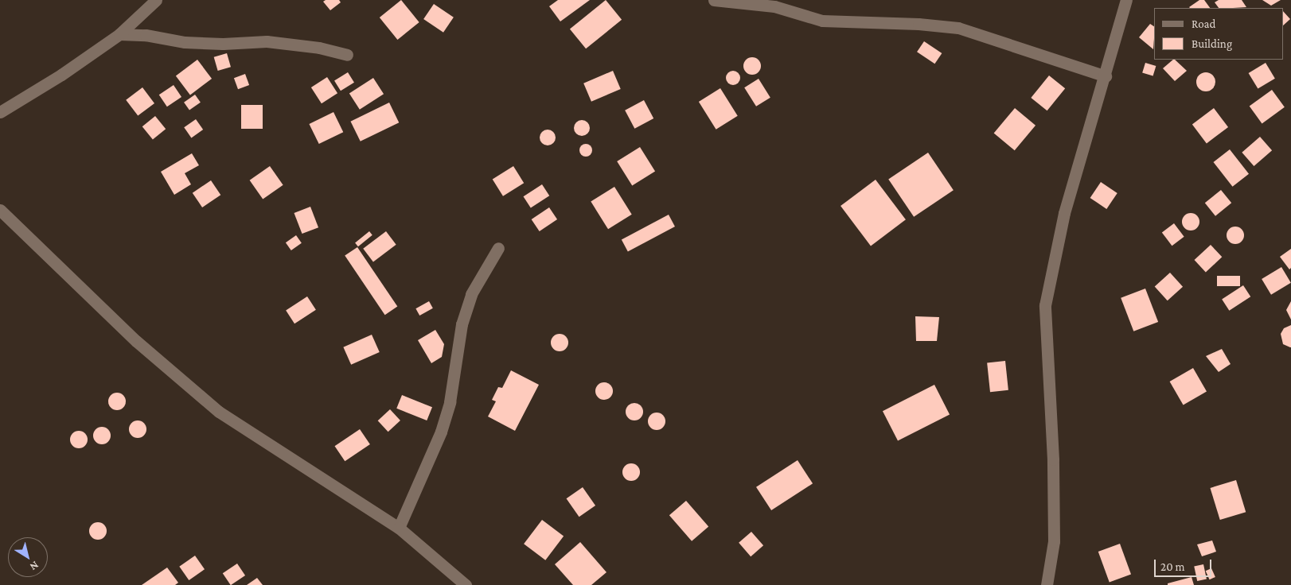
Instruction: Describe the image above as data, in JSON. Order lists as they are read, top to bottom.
{
  "legend": ["Road", "Building"],
  "scale_bar": "20 m",
  "north": "bottom right"
}
